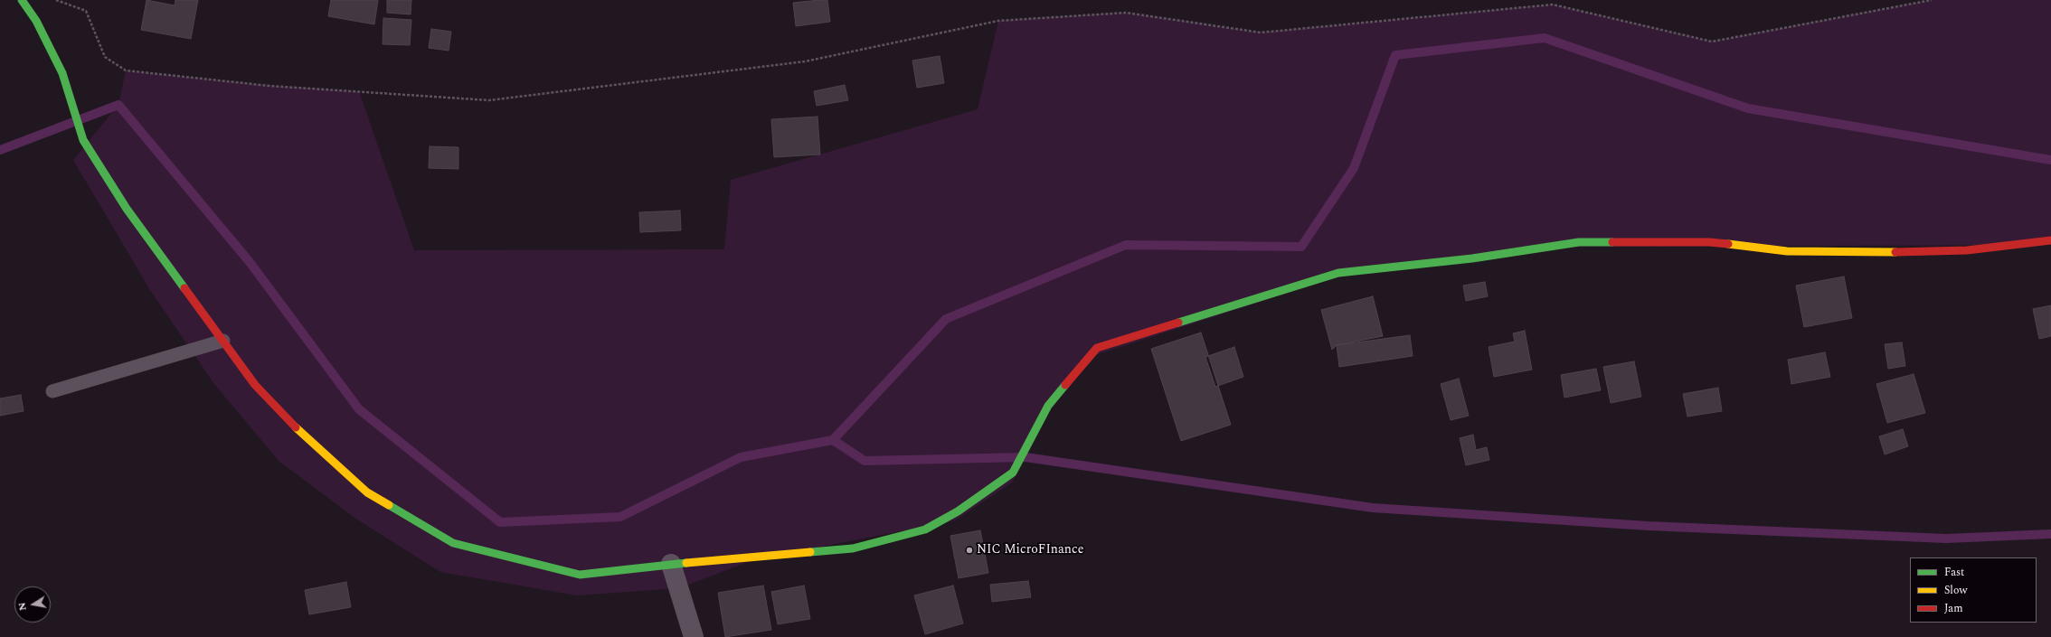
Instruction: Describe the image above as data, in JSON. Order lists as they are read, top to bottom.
{
  "places": ["NIC MicroFInance"],
  "legend": ["Fast", "Slow", "Jam"],
  "north": "left"
}
